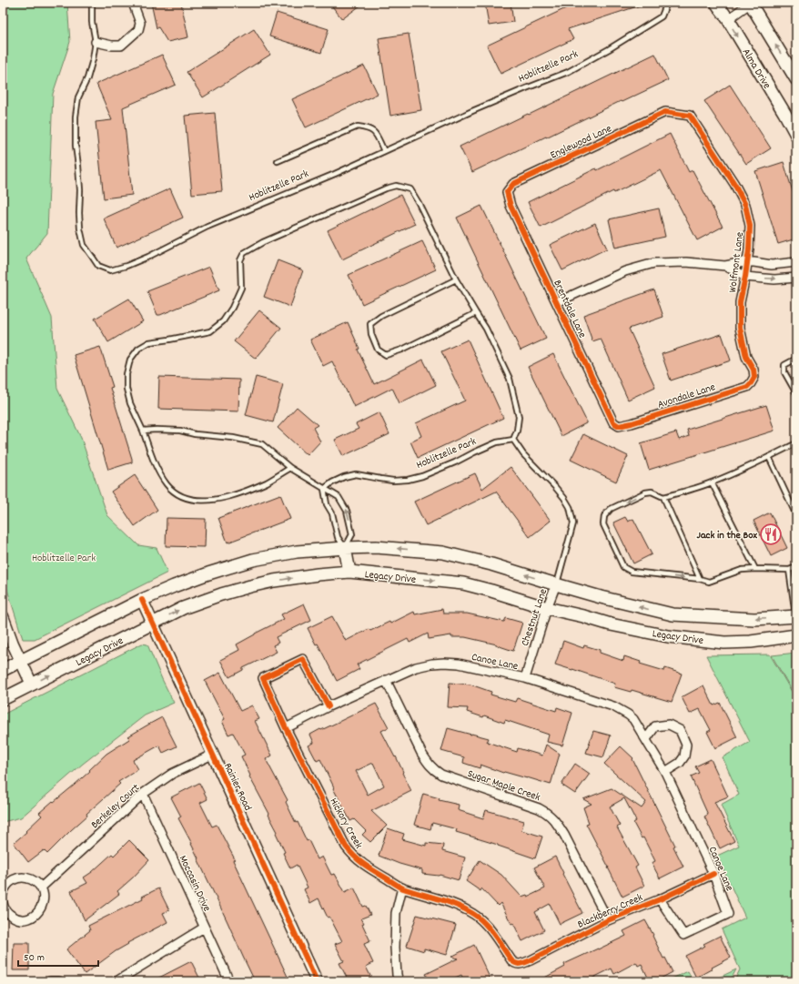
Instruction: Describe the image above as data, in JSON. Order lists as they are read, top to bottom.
{
  "streets": {
    "main road": ["Alma Drive", "Legacy Drive"],
    "street": [
      "Englewood Lane",
      "Wolfmont Lane",
      "Brentdale Lane",
      "Avondale Lane",
      "Chestnut Lane",
      "Canoe Lane",
      "Sugar Maple Creek",
      "Rainier Road",
      "Berkeley Court",
      "Hickory Creek",
      "Moccasin Drive",
      "Blackberry Creek"
    ],
    "lane": ["Hoblitzelle Park"]
  },
  "crossings": [
    ["Englewood Lane", "Wolfmont Lane"],
    ["Englewood Lane", "Brentdale Lane"],
    ["Wolfmont Lane", "Avondale Lane"],
    ["Brentdale Lane", "Avondale Lane"],
    ["Legacy Drive", "Chestnut Lane"],
    ["Legacy Drive", "Rainier Road"],
    ["Chestnut Lane", "Canoe Lane"],
    ["Canoe Lane", "Sugar Maple Creek"],
    ["Canoe Lane", "Hickory Creek"],
    ["Canoe Lane", "Blackberry Creek"],
    ["Sugar Maple Creek", "Blackberry Creek"],
    ["Rainier Road", "Berkeley Court"],
    ["Berkeley Court", "Moccasin Drive"],
    ["Hickory Creek", "Blackberry Creek"]
  ],
  "parks": ["Hoblitzelle Park"],
  "places": {
    "restaurant": ["Jack in the Box"]
  },
  "scale_bar": "50 m"
}
